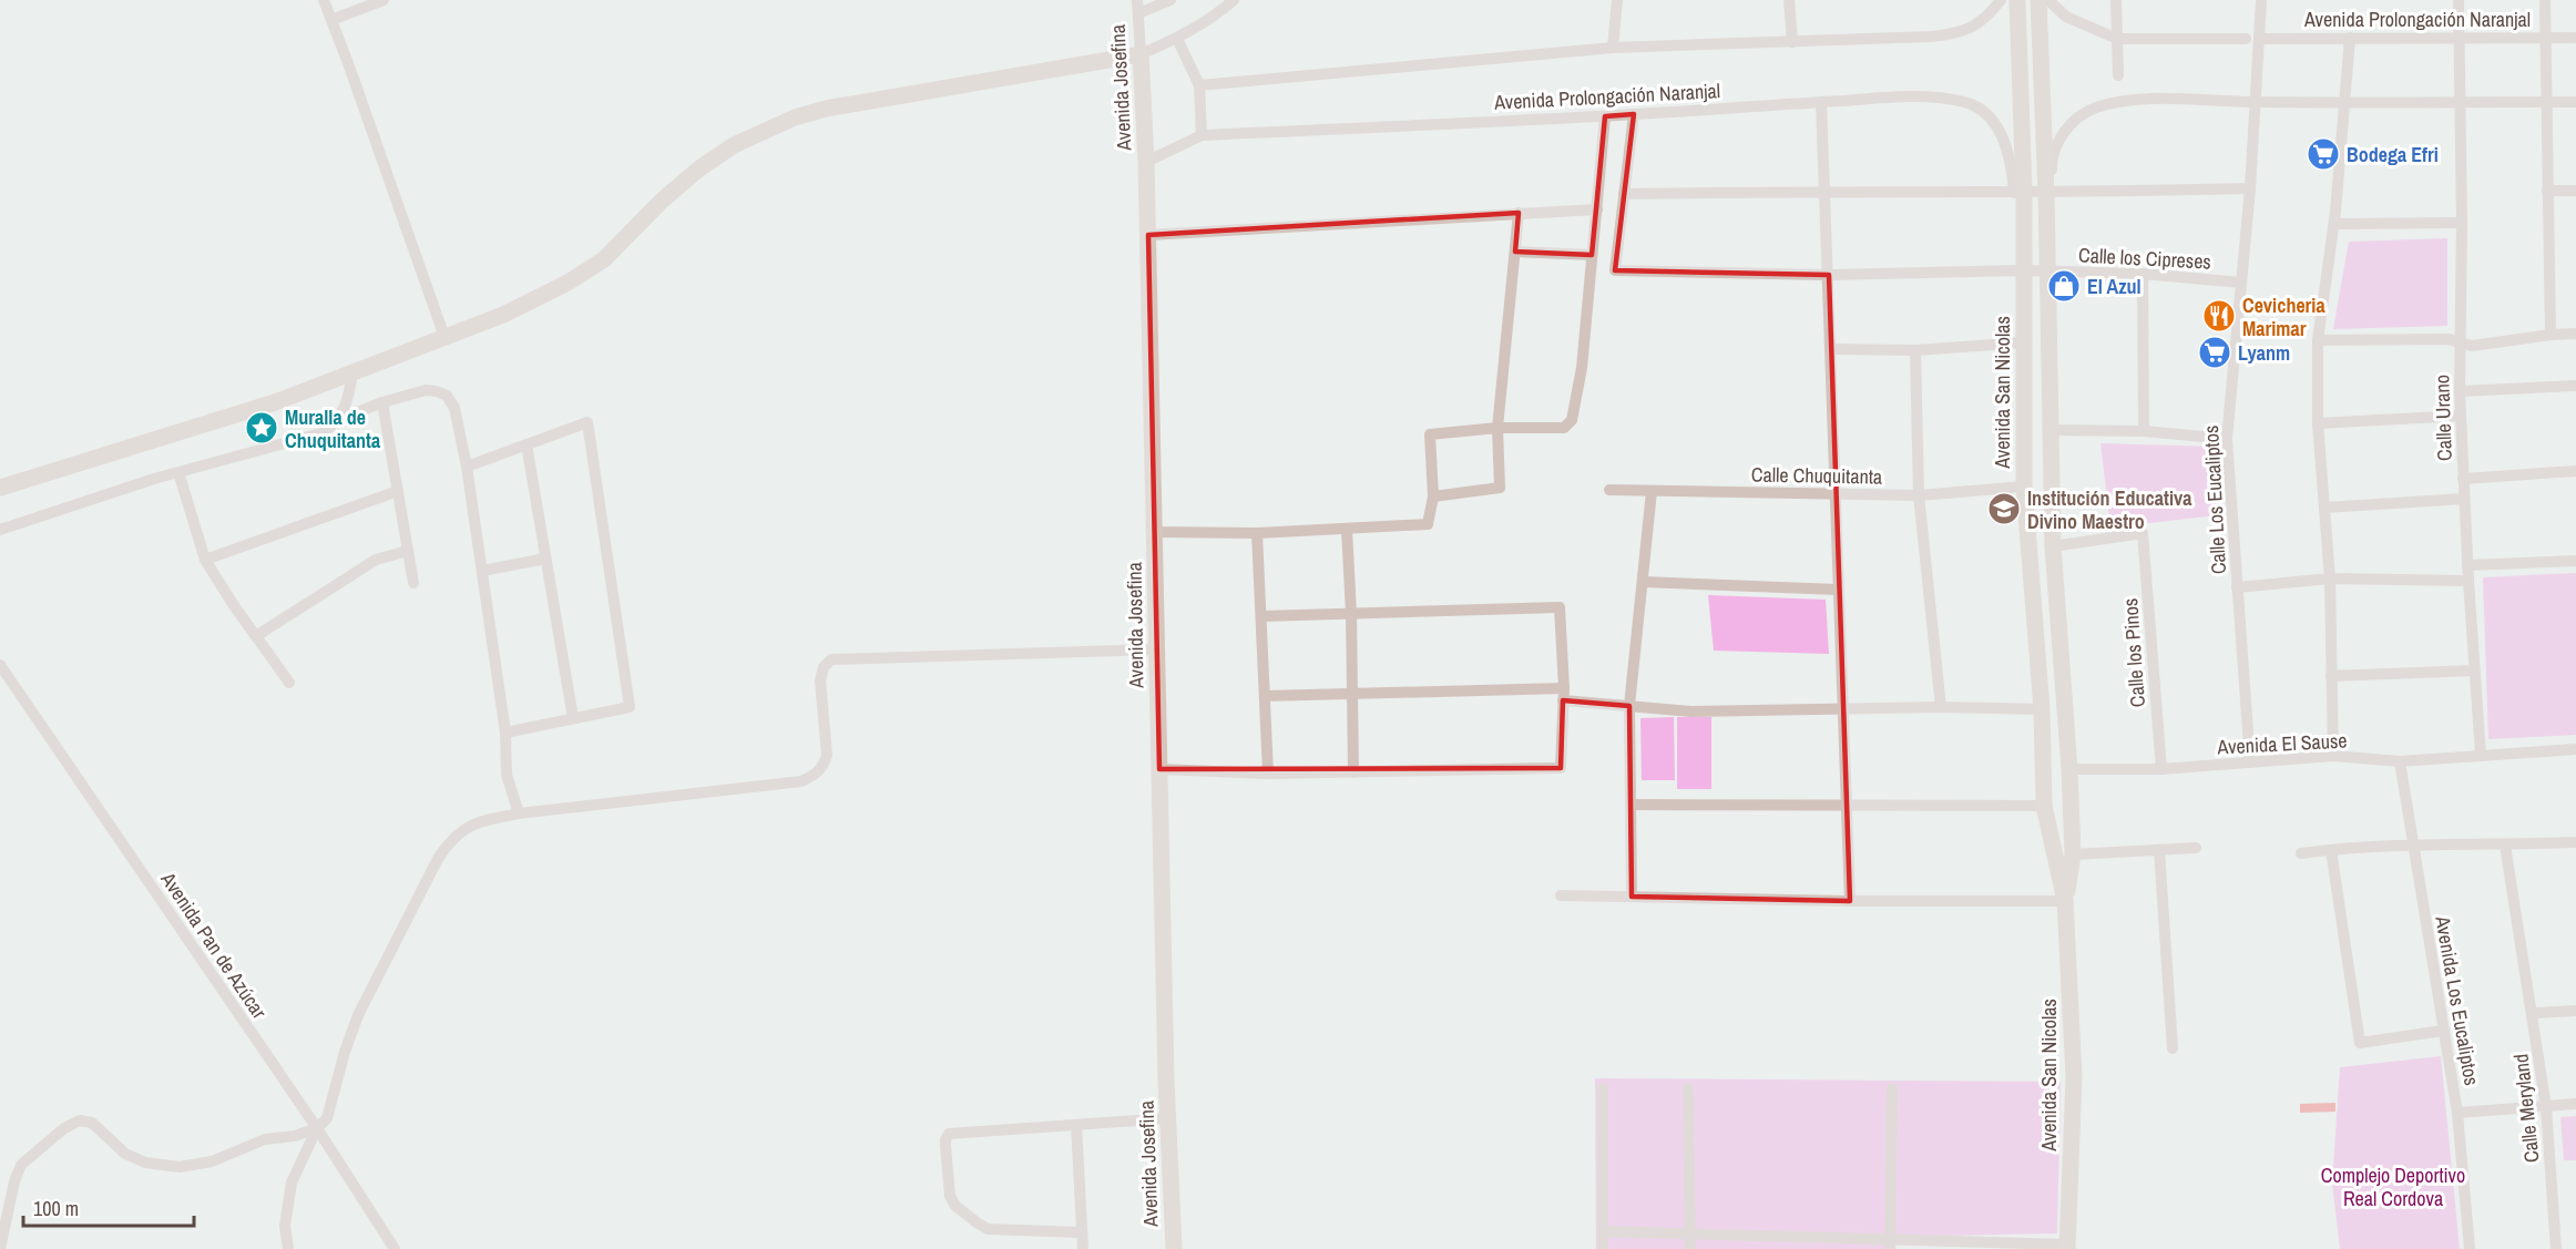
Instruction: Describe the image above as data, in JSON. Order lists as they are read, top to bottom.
{
  "streets": {
    "street": [
      "Avenida Prolongación Naranjal",
      "Avenida Josefina",
      "Calle los Cipreses",
      "Avenida San Nicolas",
      "Calle Urano",
      "Calle Chuquitanta",
      "Calle Los Eucaliptos",
      "Calle los Pinos",
      "Avenida El Sause",
      "Avenida Pan de Azúcar",
      "Avenida Los Eucaliptos",
      "Calle Meryland"
    ]
  },
  "crossings": [
    ["Avenida Prolongación Naranjal", "Avenida Josefina"],
    ["Avenida Prolongación Naranjal", "Avenida San Nicolas"],
    ["Avenida Prolongación Naranjal", "Calle Urano"],
    ["Avenida Prolongación Naranjal", "Calle Los Eucaliptos"],
    ["Calle los Cipreses", "Avenida San Nicolas"],
    ["Calle los Cipreses", "Calle Los Eucaliptos"],
    ["Avenida San Nicolas", "Calle Chuquitanta"],
    ["Avenida San Nicolas", "Calle los Pinos"],
    ["Avenida San Nicolas", "Avenida El Sause"],
    ["Calle Urano", "Avenida El Sause"],
    ["Calle Los Eucaliptos", "Avenida El Sause"],
    ["Calle los Pinos", "Avenida El Sause"],
    ["Avenida El Sause", "Avenida Los Eucaliptos"]
  ],
  "parks": ["Complejo Deportivo Real Cordova"],
  "places": {
    "supermarket": ["Bodega Efri", "Lyanm"],
    "shop": ["El Azul"],
    "restaurant": ["Cevicheria Marimar"],
    "place": ["Muralla de Chuquitanta"],
    "school or university": ["Institución Educativa Divino Maestro"]
  },
  "scale_bar": "100 m"
}
